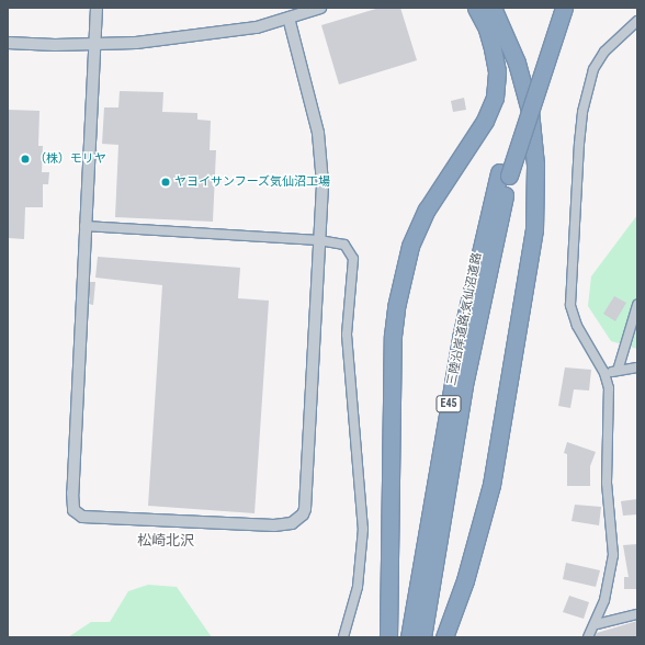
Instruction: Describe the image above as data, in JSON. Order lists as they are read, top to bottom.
{
  "streets": {
    "highway": ["三陸沿岸道路;気仙沼道路", "E45"]
  },
  "districts": ["松崎北沢"],
  "places": ["（株）モリヤ", "ヤヨイサンフーズ気仙沼工場"]
}
